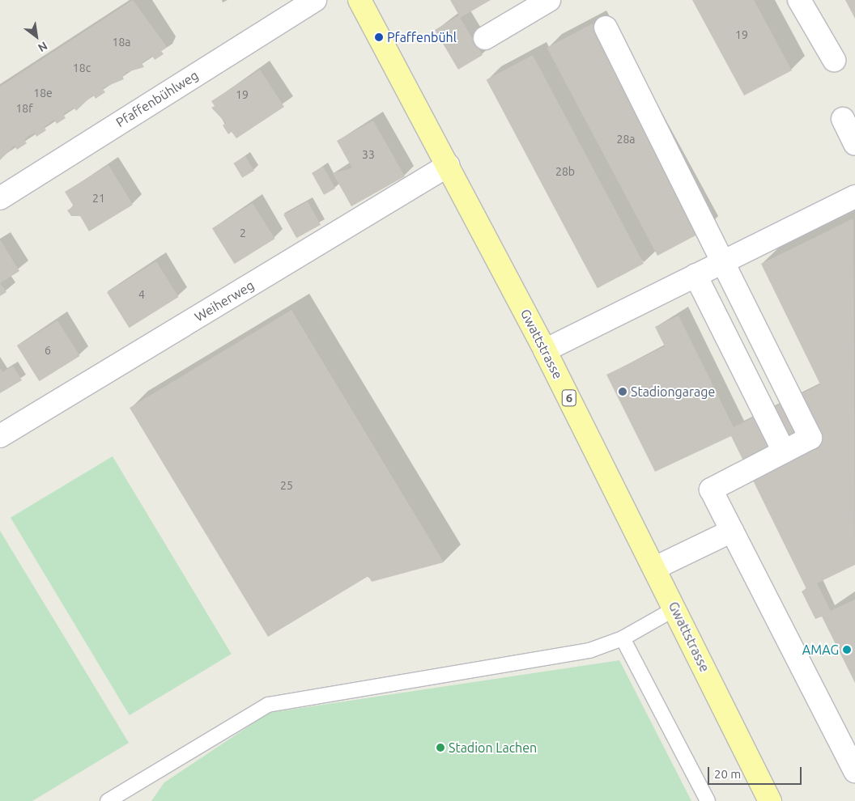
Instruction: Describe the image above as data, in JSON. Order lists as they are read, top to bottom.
{
  "streets": {
    "main road": ["Gwattstrasse", "6"],
    "street": ["Pfaffenbühlweg", "Weiherweg"]
  },
  "crossings": [
    ["Weiherweg", "Gwattstrasse"]
  ],
  "places": [
    "Pfaffenbühl",
    "Stadiongarage",
    "AMAG",
    "Stadion Lachen"
  ],
  "house_numbers": [
    "19",
    "18a",
    "18c",
    "18e",
    "19",
    "18f",
    "28a",
    "33",
    "28b",
    "21",
    "2",
    "4",
    "6",
    "25"
  ],
  "scale_bar": "20 m",
  "north": "bottom right"
}
